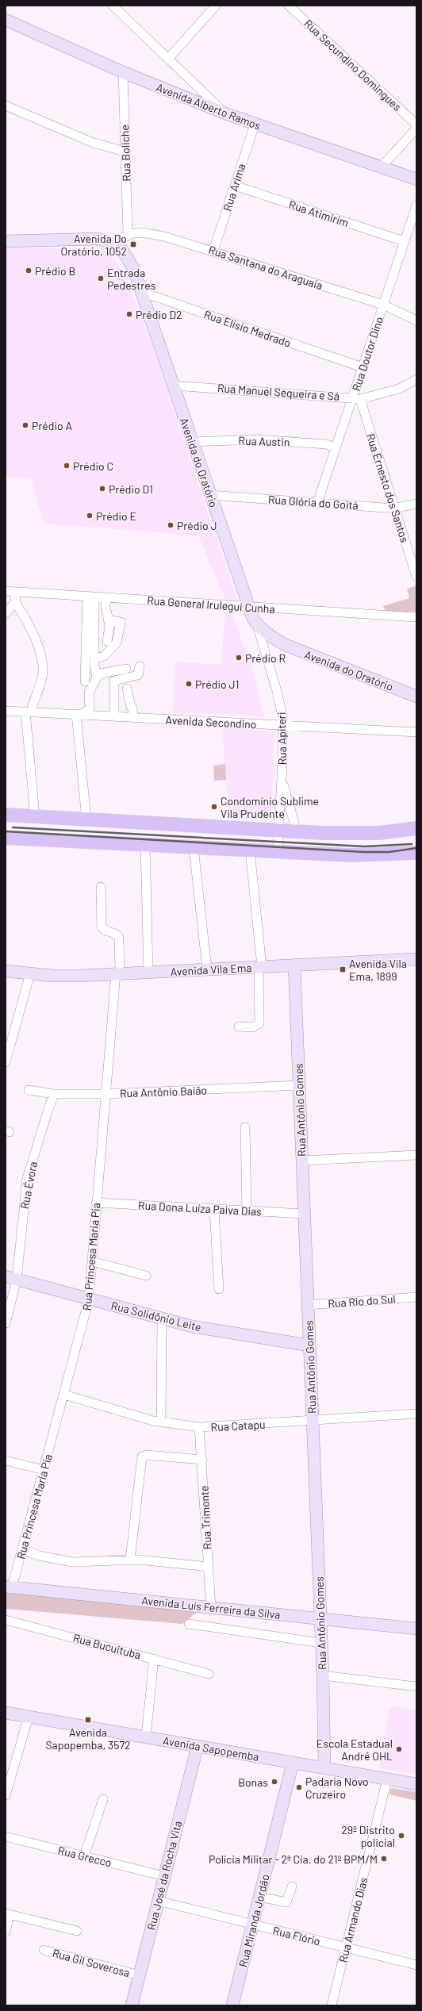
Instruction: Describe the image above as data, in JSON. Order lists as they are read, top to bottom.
{
  "streets": {
    "main road": [
      "Avenida Alberto Ramos",
      "Avenida do Oratório",
      "Avenida Vila Ema",
      "Rua Antônio Gomes",
      "Rua Solidônio Leite",
      "Avenida Luís Ferreira da Silva",
      "Avenida Sapopemba",
      "Rua José da Rocha Vita",
      "Rua Miranda Jordão"
    ],
    "street": [
      "Rua Secundino Domingues",
      "Rua Boliche",
      "Rua Arima",
      "Rua Atimirim",
      "Rua Santana do Araguaia",
      "Rua Elisio Medrado",
      "Rua Doutor Dino",
      "Rua Manuel Sequeira e Sá",
      "Rua Austin",
      "Rua Ernesto dos Santos",
      "Rua Glória do Goitá",
      "Rua General Irulegui Cunha",
      "Avenida Secondino",
      "Rua Apiteri",
      "Rua Antônio Baião",
      "Rua Évora",
      "Rua Dona Luíza Paiva Dias",
      "Rua Princesa Maria Pia",
      "Rua Rio do Sul",
      "Rua Catapu",
      "Rua Trimonte",
      "Rua Bucuituba",
      "Rua Grecco",
      "Rua Armando Dias",
      "Rua Flório",
      "Rua Gil Soverosa"
    ]
  },
  "crossings": [
    ["Avenida Alberto Ramos", "Rua Boliche"],
    ["Avenida Alberto Ramos", "Rua Arima"],
    ["Rua Boliche", "Rua Santana do Araguaia"],
    ["Rua Boliche", "Avenida do Oratório"],
    ["Rua Arima", "Rua Atimirim"],
    ["Rua Arima", "Rua Santana do Araguaia"],
    ["Rua Atimirim", "Rua Doutor Dino"],
    ["Rua Santana do Araguaia", "Rua Doutor Dino"],
    ["Rua Santana do Araguaia", "Avenida do Oratório"],
    ["Rua Elisio Medrado", "Rua Doutor Dino"],
    ["Rua Elisio Medrado", "Avenida do Oratório"],
    ["Rua Doutor Dino", "Rua Manuel Sequeira e Sá"],
    ["Rua Doutor Dino", "Rua Austin"],
    ["Rua Doutor Dino", "Rua Ernesto dos Santos"],
    ["Rua Doutor Dino", "Rua Glória do Goitá"],
    ["Rua Manuel Sequeira e Sá", "Avenida do Oratório"],
    ["Rua Manuel Sequeira e Sá", "Rua Ernesto dos Santos"],
    ["Rua Austin", "Avenida do Oratório"],
    ["Avenida do Oratório", "Rua Glória do Goitá"],
    ["Avenida do Oratório", "Rua General Irulegui Cunha"],
    ["Avenida do Oratório", "Rua Apiteri"],
    ["Rua Ernesto dos Santos", "Rua Glória do Goitá"],
    ["Avenida Secondino", "Rua Apiteri"],
    ["Avenida Vila Ema", "Rua Antônio Gomes"],
    ["Avenida Vila Ema", "Rua Princesa Maria Pia"],
    ["Rua Antônio Baião", "Rua Antônio Gomes"],
    ["Rua Antônio Baião", "Rua Évora"],
    ["Rua Antônio Baião", "Rua Princesa Maria Pia"],
    ["Rua Antônio Gomes", "Rua Dona Luíza Paiva Dias"],
    ["Rua Antônio Gomes", "Rua Rio do Sul"],
    ["Rua Antônio Gomes", "Rua Solidônio Leite"],
    ["Rua Antônio Gomes", "Rua Catapu"],
    ["Rua Antônio Gomes", "Avenida Luís Ferreira da Silva"],
    ["Rua Antônio Gomes", "Avenida Sapopemba"],
    ["Rua Évora", "Rua Solidônio Leite"],
    ["Rua Dona Luíza Paiva Dias", "Rua Princesa Maria Pia"],
    ["Rua Princesa Maria Pia", "Rua Solidônio Leite"],
    ["Rua Princesa Maria Pia", "Rua Catapu"],
    ["Rua Princesa Maria Pia", "Avenida Luís Ferreira da Silva"],
    ["Rua Catapu", "Rua Trimonte"],
    ["Rua Trimonte", "Avenida Luís Ferreira da Silva"],
    ["Avenida Sapopemba", "Rua José da Rocha Vita"],
    ["Avenida Sapopemba", "Rua Armando Dias"],
    ["Avenida Sapopemba", "Rua Miranda Jordão"],
    ["Rua Grecco", "Rua José da Rocha Vita"],
    ["Rua José da Rocha Vita", "Rua Flório"],
    ["Rua José da Rocha Vita", "Rua Gil Soverosa"],
    ["Rua Armando Dias", "Rua Flório"],
    ["Rua Miranda Jordão", "Rua Flório"]
  ],
  "places": {
    "transit": ["Avenida Do Oratório, 1052", "Avenida Vila Ema, 1899", "Avenida Sapopemba, 3572"],
    "other": [
      "Prédio B",
      "Entrada Pedestres",
      "Prédio D2",
      "Prédio A",
      "Prédio C",
      "Prédio D1",
      "Prédio E",
      "Prédio J",
      "Prédio R",
      "Prédio J1",
      "Condomínio Sublime Vila Prudente",
      "Escola Estadual André OHL",
      "Bonas",
      "Padaria Novo Cruzeiro",
      "29º Distrito policial",
      "Polícia Militar - 2ª Cia. do 21º BPM/M"
    ]
  }
}
